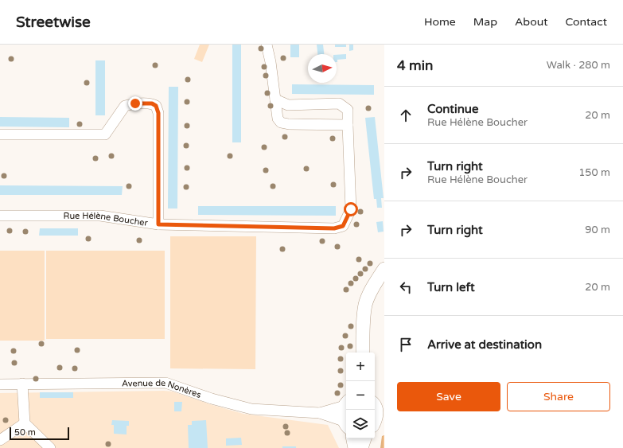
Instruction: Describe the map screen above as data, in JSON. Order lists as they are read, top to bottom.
{
  "streets": {
    "street": ["Rue Hélène Boucher", "Avenue de Nonères"]
  },
  "scale_bar": "50 m",
  "north": "right",
  "page": {
    "header": "Streetwise",
    "nav": [
      "Home",
      "Map",
      "About",
      "Contact"
    ],
    "heading": ["4 min", "Walk · 280 m"],
    "list": [
      ["Continue", "Rue Hélène Boucher", "20 m"],
      ["Turn right", "Rue Hélène Boucher", "150 m"],
      ["Turn right", "90 m"],
      ["Turn left", "20 m"],
      "Arrive at destination"
    ],
    "map_buttons": ["+", "−"],
    "buttons": ["Save", "Share"],
    "scale": "50 m"
  }
}
